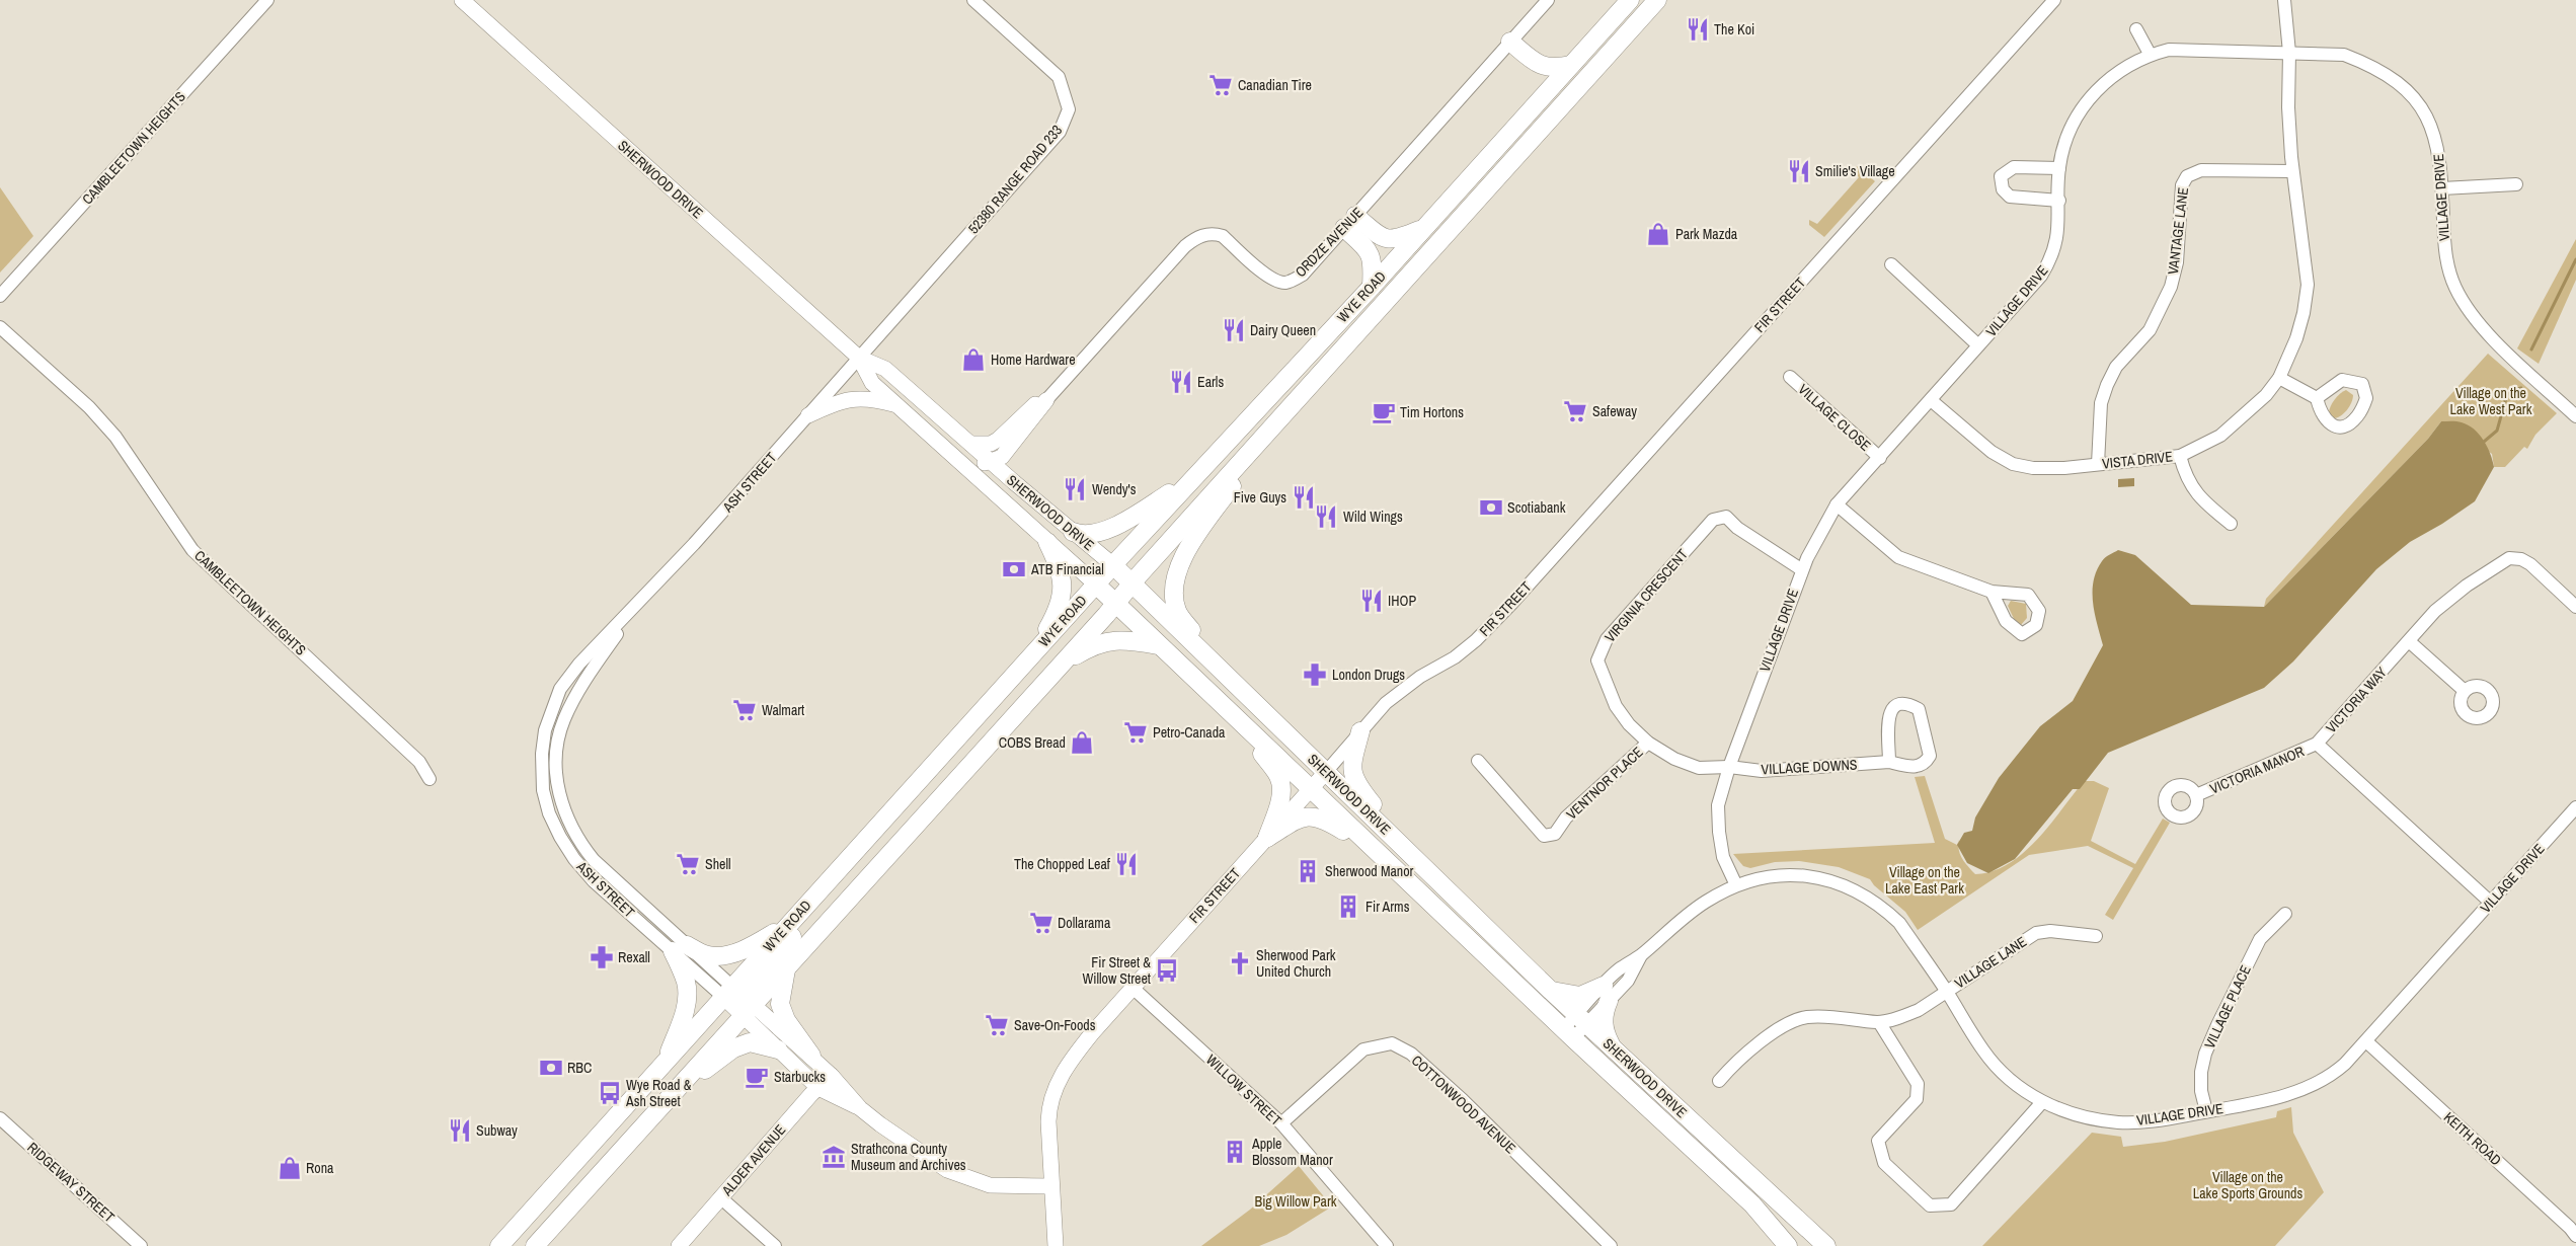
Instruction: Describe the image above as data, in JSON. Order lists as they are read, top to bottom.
{
  "streets": {
    "main road": ["SHERWOOD DRIVE", "WYE ROAD"],
    "street": [
      "CAMBLEETOWN HEIGHTS",
      "52380 RANGE ROAD 233",
      "VILLAGE DRIVE",
      "VANTAGE LANE",
      "ORDZE AVENUE",
      "FIR STREET",
      "VILLAGE CLOSE",
      "VISTA DRIVE",
      "ASH STREET",
      "VIRGINIA CRESCENT",
      "VICTORIA WAY",
      "VILLAGE DOWNS",
      "VICTORIA MANOR",
      "VENTNOR PLACE",
      "VILLAGE LANE",
      "VILLAGE PLACE",
      "WILLOW STREET",
      "COTTONWOOD AVENUE",
      "KEITH ROAD",
      "ALDER AVENUE",
      "RIDGEWAY STREET"
    ]
  },
  "crossings": [
    ["SHERWOOD DRIVE", "52380 RANGE ROAD 233"],
    ["SHERWOOD DRIVE", "VILLAGE DRIVE"],
    ["SHERWOOD DRIVE", "WYE ROAD"],
    ["SHERWOOD DRIVE", "FIR STREET"],
    ["SHERWOOD DRIVE", "ASH STREET"],
    ["52380 RANGE ROAD 233", "ASH STREET"],
    ["VILLAGE DRIVE", "VILLAGE CLOSE"],
    ["VILLAGE DRIVE", "VISTA DRIVE"],
    ["VILLAGE DRIVE", "VIRGINIA CRESCENT"],
    ["VILLAGE DRIVE", "VICTORIA WAY"],
    ["VILLAGE DRIVE", "VILLAGE DOWNS"],
    ["VILLAGE DRIVE", "VILLAGE LANE"],
    ["VILLAGE DRIVE", "VILLAGE PLACE"],
    ["VILLAGE DRIVE", "KEITH ROAD"],
    ["VANTAGE LANE", "VISTA DRIVE"],
    ["WYE ROAD", "ASH STREET"],
    ["FIR STREET", "ASH STREET"],
    ["FIR STREET", "WILLOW STREET"],
    ["ASH STREET", "ALDER AVENUE"],
    ["VIRGINIA CRESCENT", "VILLAGE DOWNS"],
    ["VIRGINIA CRESCENT", "VENTNOR PLACE"],
    ["VICTORIA WAY", "VICTORIA MANOR"],
    ["WILLOW STREET", "COTTONWOOD AVENUE"]
  ],
  "parks": [
    "Village on the Lake West Park",
    "Village on the Lake East Park",
    "Village on the Lake Sports Grounds",
    "Big Willow Park"
  ],
  "places": {
    "restaurant": [
      "The Koi",
      "Smilie's Village",
      "Dairy Queen",
      "Earls",
      "Wendy's",
      "Five Guys",
      "Wild Wings",
      "IHOP",
      "The Chopped Leaf",
      "Subway"
    ],
    "supermarket": [
      "Canadian Tire",
      "Safeway",
      "Walmart",
      "Petro-Canada",
      "Shell",
      "Dollarama",
      "Save-On-Foods"
    ],
    "shop": [
      "Park Mazda",
      "Home Hardware",
      "COBS Bread",
      "Rona"
    ],
    "cafe": ["Tim Hortons", "Starbucks"],
    "bank": ["Scotiabank", "ATB Financial", "RBC"],
    "pharmacy": ["London Drugs", "Rexall"],
    "building": ["Sherwood Manor", "Fir Arms", "Apple Blossom Manor"],
    "church": ["Sherwood Park United Church"],
    "bus stop": ["Fir Street & Willow Street", "Wye Road & Ash Street"],
    "museum": ["Strathcona County Museum and Archives"]
  }
}
